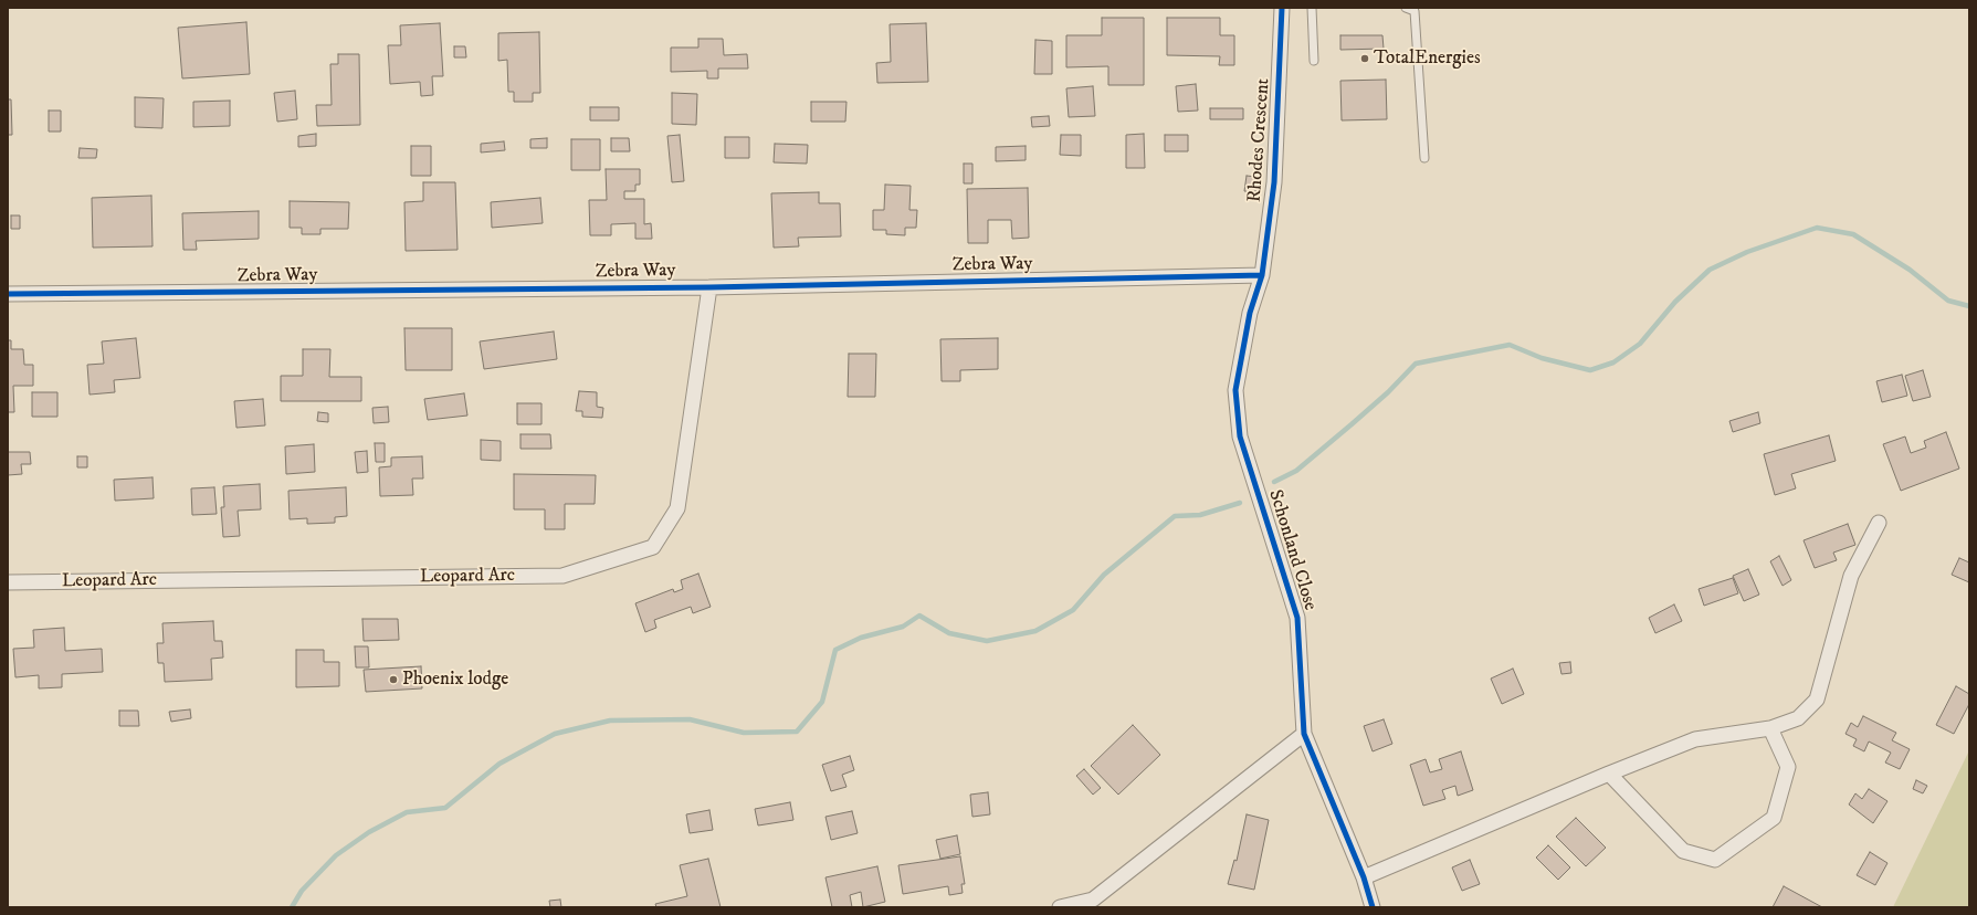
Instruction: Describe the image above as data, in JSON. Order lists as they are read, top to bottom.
{
  "streets": {
    "street": [
      "Rhodes Crescent",
      "Zebra Way",
      "Schonland Close",
      "Leopard Arc"
    ]
  },
  "crossings": [
    ["Rhodes Crescent", "Zebra Way"],
    ["Rhodes Crescent", "Schonland Close"],
    ["Zebra Way", "Schonland Close"],
    ["Zebra Way", "Leopard Arc"]
  ],
  "places": ["TotalEnergies", "Phoenix lodge"]
}
